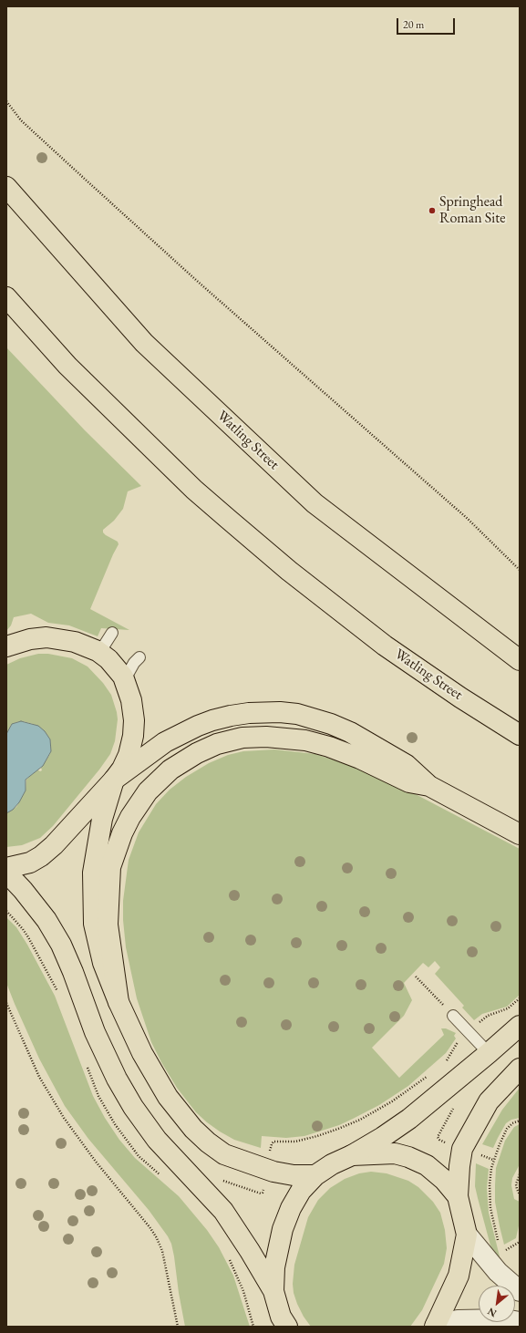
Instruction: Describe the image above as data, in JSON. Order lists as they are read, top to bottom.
{
  "streets": {
    "main road": ["Watling Street"]
  },
  "places": ["Springhead Roman Site"],
  "scale_bar": "20 m",
  "north": "bottom left"
}
